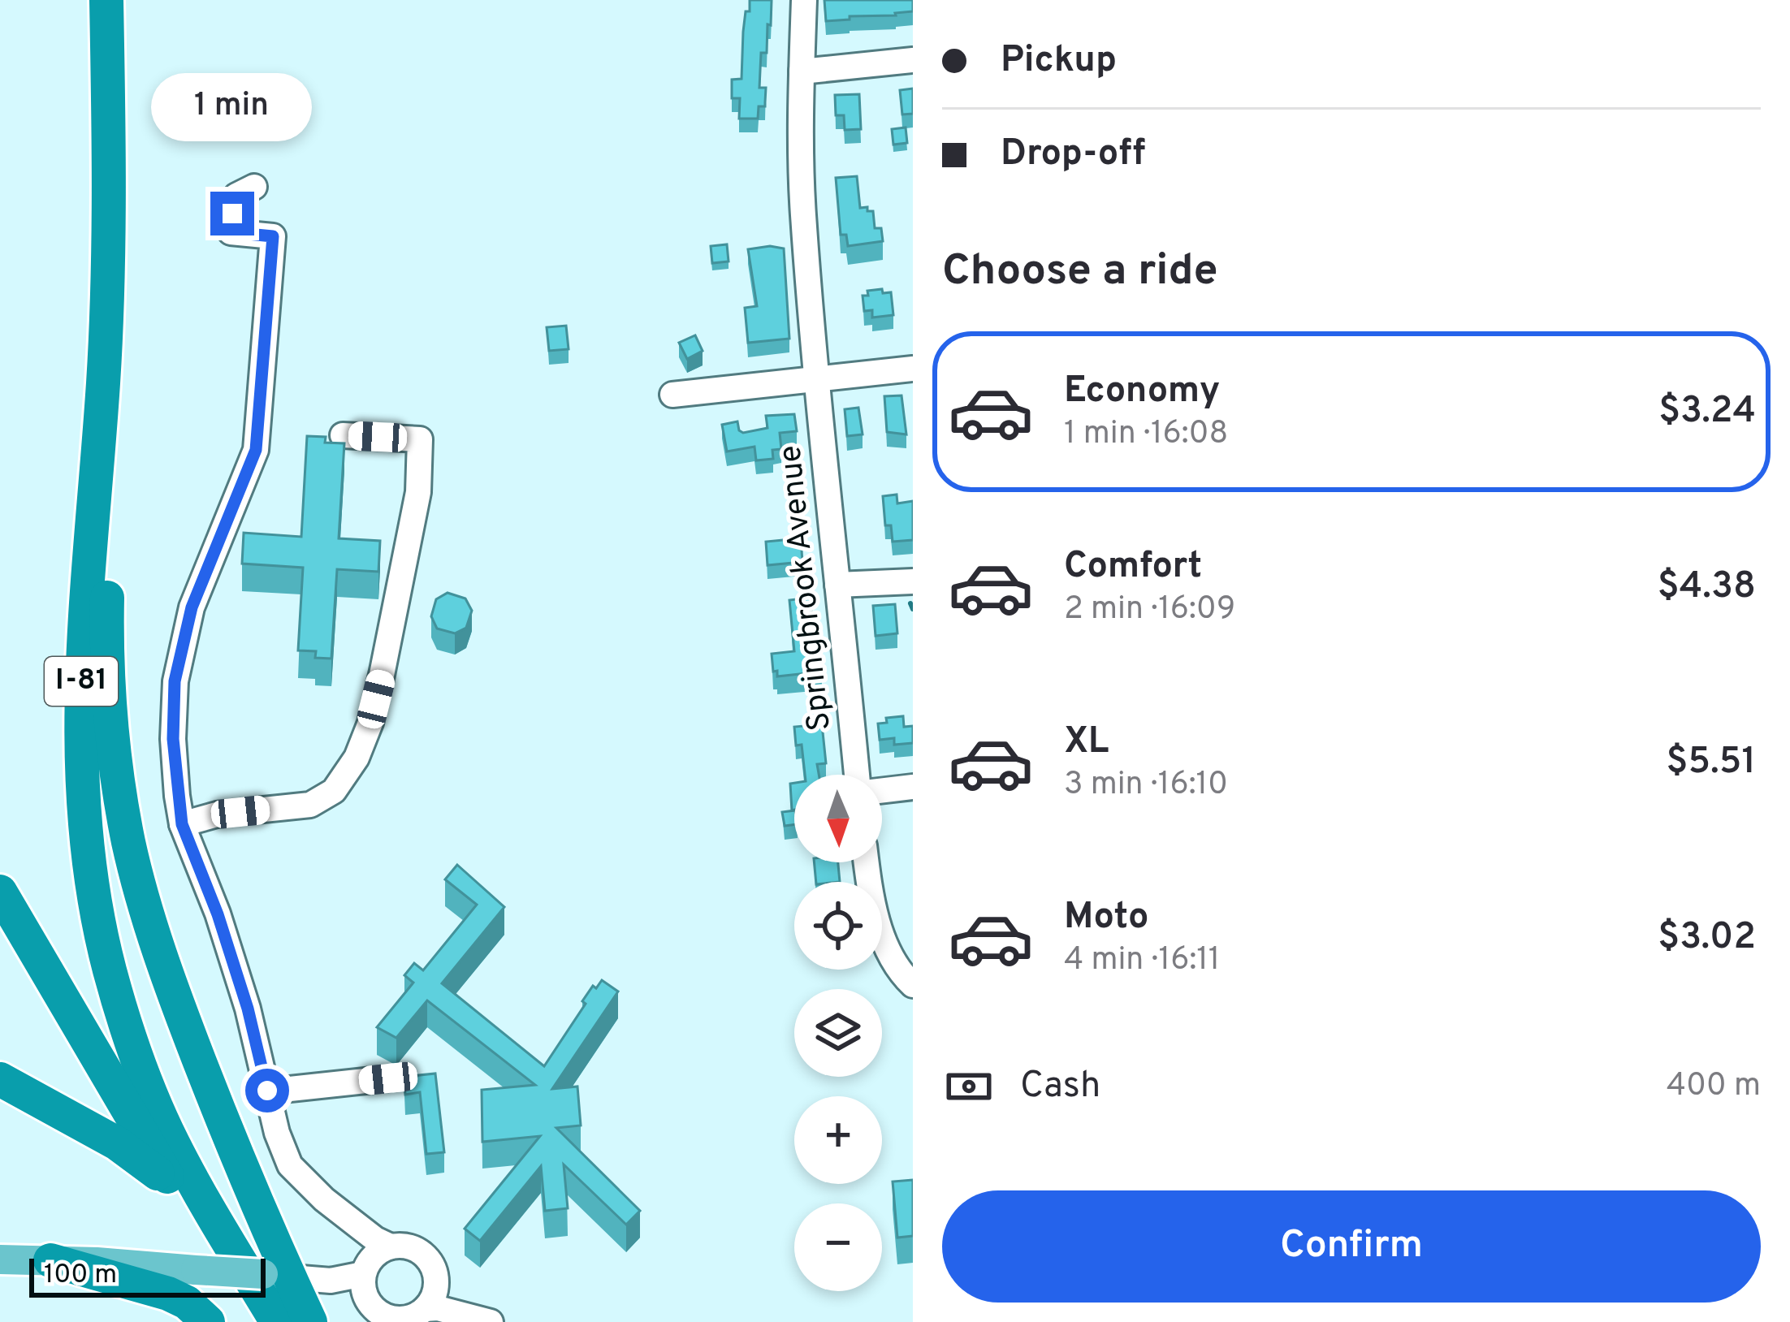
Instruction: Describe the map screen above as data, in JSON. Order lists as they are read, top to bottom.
{
  "streets": {
    "highway": ["I-81"],
    "street": ["Springbrook Avenue"]
  },
  "scale_bar": "100 m",
  "north": "bottom",
  "page": {
    "banner": ["Pickup", "Drop-off"],
    "bubble": "1 min",
    "heading": "Choose a ride",
    "list": [
      {
        "name": "Economy",
        "note": "1 min · 16:08",
        "value": "$3.24"
      },
      {
        "name": "Comfort",
        "note": "2 min · 16:09",
        "value": "$4.38"
      },
      {
        "name": "XL",
        "note": "3 min · 16:10",
        "value": "$5.51"
      },
      {
        "name": "Moto",
        "note": "4 min · 16:11",
        "value": "$3.02"
      }
    ],
    "map_buttons": ["+", "−"],
    "pay": ["Cash", "400 m"],
    "buttons": "Confirm",
    "scale": "100 m"
  }
}
